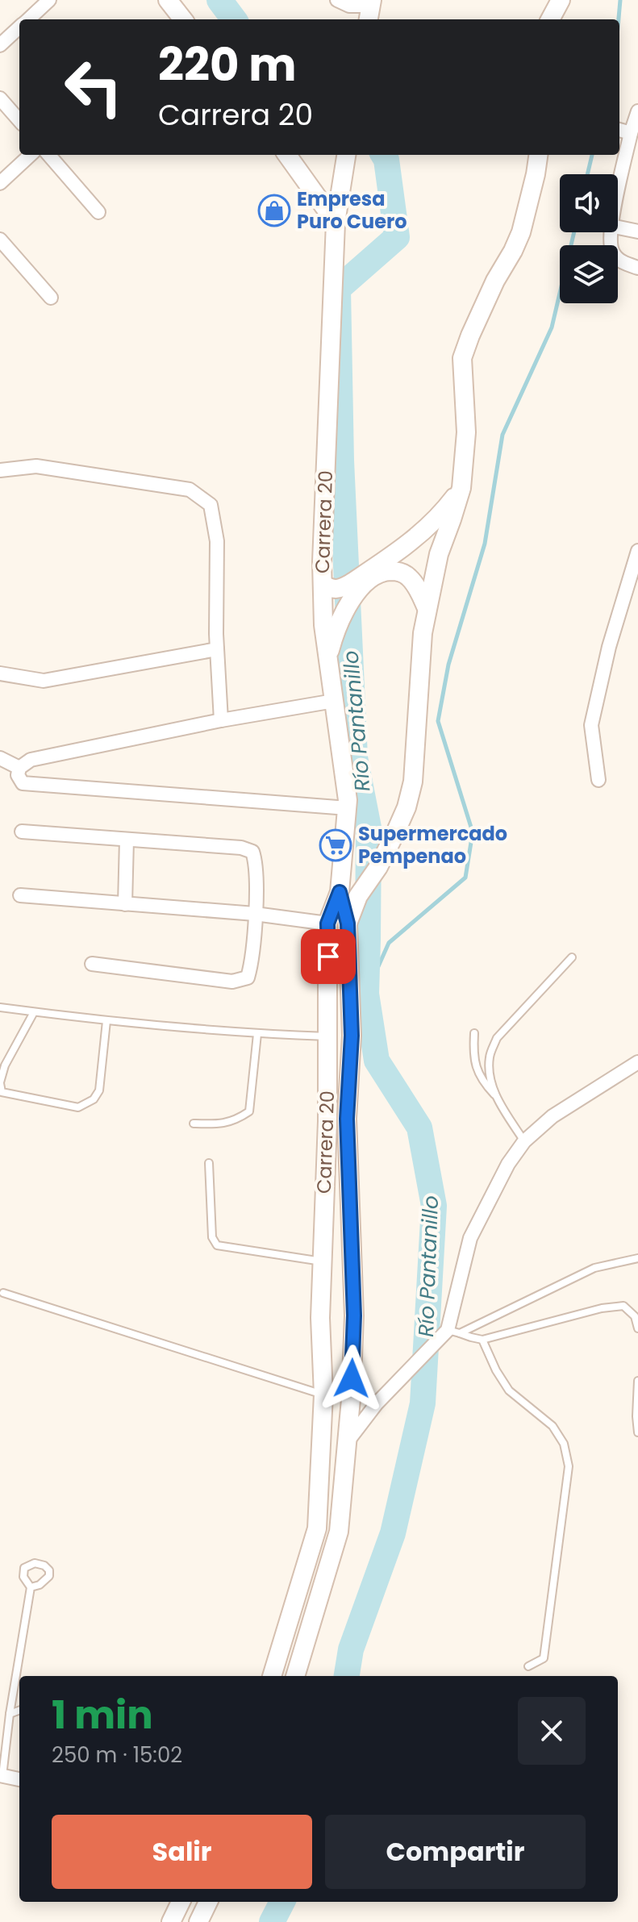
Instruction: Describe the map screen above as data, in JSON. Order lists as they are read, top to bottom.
{
  "streets": {
    "main road": ["Carrera 20"]
  },
  "water": ["Río Pantanillo"],
  "places": {
    "shop": ["Empresa Puro Cuero"],
    "supermarket": ["Supermercado Pempenao"]
  },
  "page": {
    "turn": ["220 m", "Carrera 20"],
    "heading": ["1 min", "250 m · 15:02"],
    "buttons": ["Salir", "Compartir"]
  }
}
